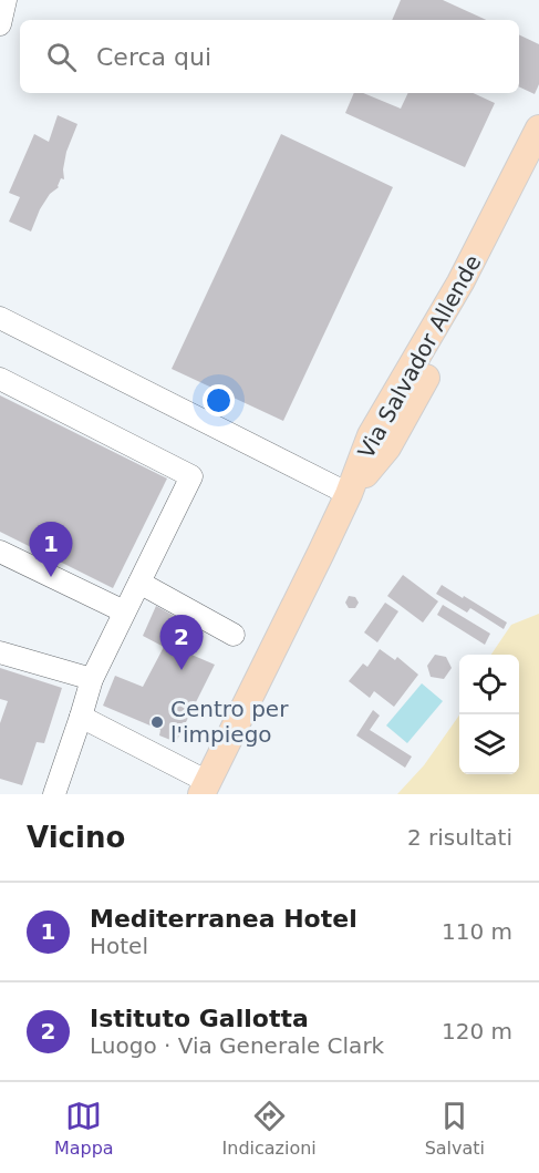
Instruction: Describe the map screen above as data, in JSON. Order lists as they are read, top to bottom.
{
  "streets": {
    "main road": ["Via Salvador Allende"]
  },
  "places": ["Centro per l'impiego"],
  "page": {
    "search": "Cerca qui",
    "pins": ["1", "2"],
    "heading": ["Vicino", "2 risultati"],
    "list": [
      {
        "mark": "1",
        "name": "Mediterranea Hotel",
        "note": "Hotel",
        "value": "110 m"
      },
      {
        "mark": "2",
        "name": "Istituto Gallotta",
        "note": "Luogo · Via Generale Clark",
        "value": "120 m"
      }
    ],
    "nav": ["Mappa", "Indicazioni", "Salvati"]
  }
}
